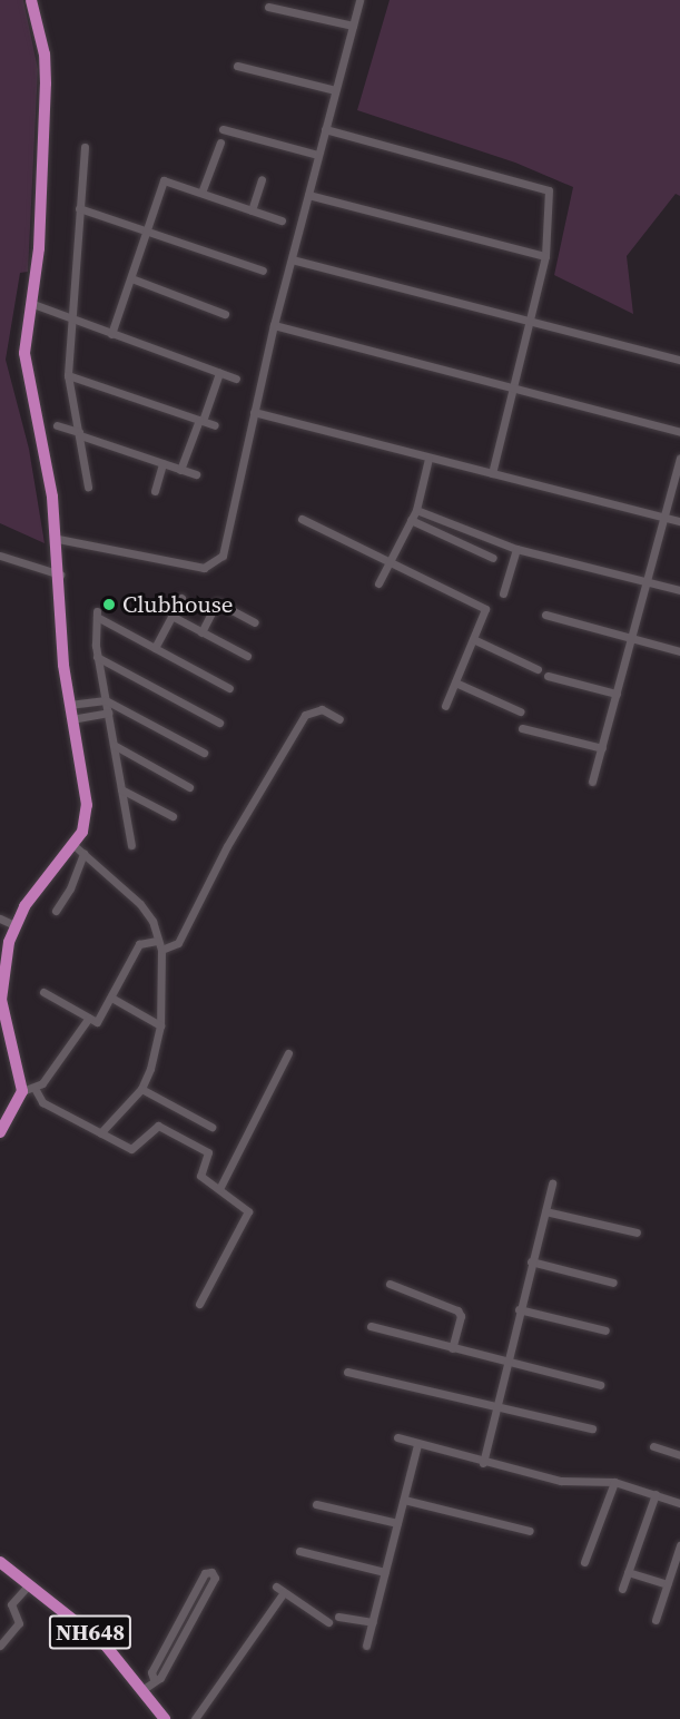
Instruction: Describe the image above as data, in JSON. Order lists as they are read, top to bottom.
{
  "streets": {
    "highway": ["NH648"]
  },
  "places": ["Clubhouse"]
}
